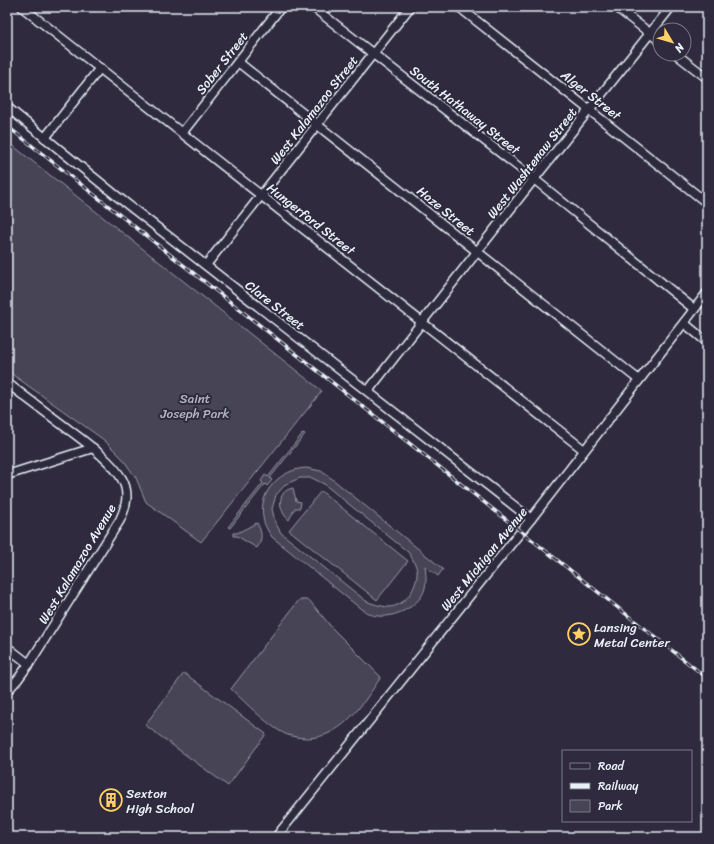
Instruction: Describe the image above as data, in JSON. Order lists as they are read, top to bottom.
{
  "streets": {
    "street": [
      "Sober Street",
      "Alger Street",
      "West Kalamazoo Street",
      "South Hathaway Street",
      "West Washtenaw Street",
      "Haze Street",
      "Hungerford Street",
      "Clare Street",
      "West Michigan Avenue",
      "West Kalamazoo Avenue"
    ]
  },
  "crossings": [
    ["Sober Street", "Haze Street"],
    ["Sober Street", "Hungerford Street"],
    ["Alger Street", "West Washtenaw Street"],
    ["West Kalamazoo Street", "South Hathaway Street"],
    ["West Kalamazoo Street", "Haze Street"],
    ["West Kalamazoo Street", "Hungerford Street"],
    ["West Kalamazoo Street", "Clare Street"],
    ["South Hathaway Street", "West Washtenaw Street"],
    ["South Hathaway Street", "West Michigan Avenue"],
    ["West Washtenaw Street", "Haze Street"],
    ["West Washtenaw Street", "Hungerford Street"],
    ["West Washtenaw Street", "Clare Street"],
    ["Haze Street", "West Michigan Avenue"],
    ["Hungerford Street", "West Michigan Avenue"],
    ["Clare Street", "West Michigan Avenue"]
  ],
  "parks": ["Saint Joseph Park"],
  "places": {
    "place": ["Lansing Metal Center"],
    "building": ["Sexton High School"]
  },
  "legend": ["Road", "Railway", "Park"],
  "north": "bottom right"
}
